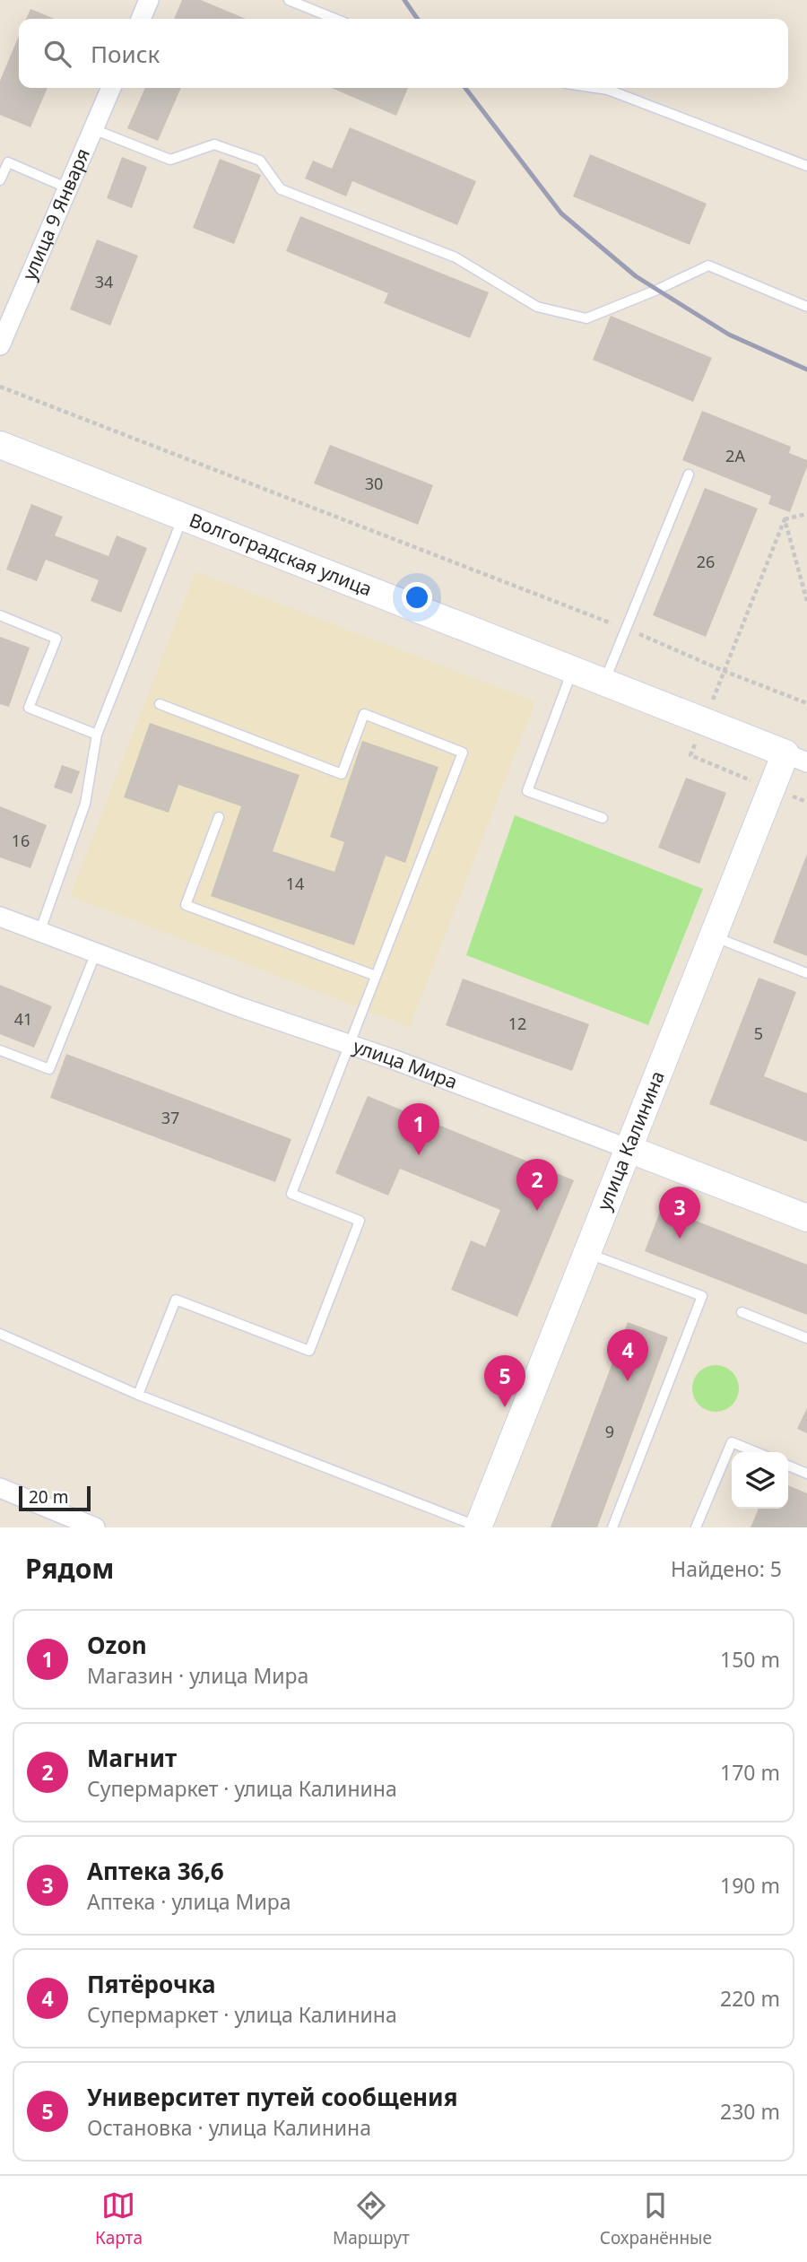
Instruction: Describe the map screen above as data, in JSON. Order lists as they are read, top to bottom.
{
  "streets": {
    "street": [
      "улица 9 Января",
      "Волгоградская улица",
      "улица Мира",
      "улица Калинина"
    ]
  },
  "crossings": [
    ["Волгоградская улица", "улица Калинина"],
    ["улица Мира", "улица Калинина"]
  ],
  "house_numbers": [
    "34",
    "2А",
    "30",
    "26",
    "16",
    "14",
    "41",
    "12",
    "5",
    "37",
    "9"
  ],
  "scale_bar": "20 m",
  "page": {
    "search": "Поиск",
    "pins": [
      "1",
      "2",
      "3",
      "4",
      "5"
    ],
    "scale": "20 m",
    "heading": ["Рядом", "Найдено: 5"],
    "list": [
      {
        "mark": "1",
        "name": "Ozon",
        "note": "Магазин · улица Мира",
        "value": "150 m"
      },
      {
        "mark": "2",
        "name": "Магнит",
        "note": "Супермаркет · улица Калинина",
        "value": "170 m"
      },
      {
        "mark": "3",
        "name": "Аптека 36,6",
        "note": "Аптека · улица Мира",
        "value": "190 m"
      },
      {
        "mark": "4",
        "name": "Пятёрочка",
        "note": "Супермаркет · улица Калинина",
        "value": "220 m"
      },
      {
        "mark": "5",
        "name": "Университет путей сообщения",
        "note": "Остановка · улица Калинина",
        "value": "230 m"
      }
    ],
    "nav": ["Карта", "Маршрут", "Сохранённые"]
  }
}
